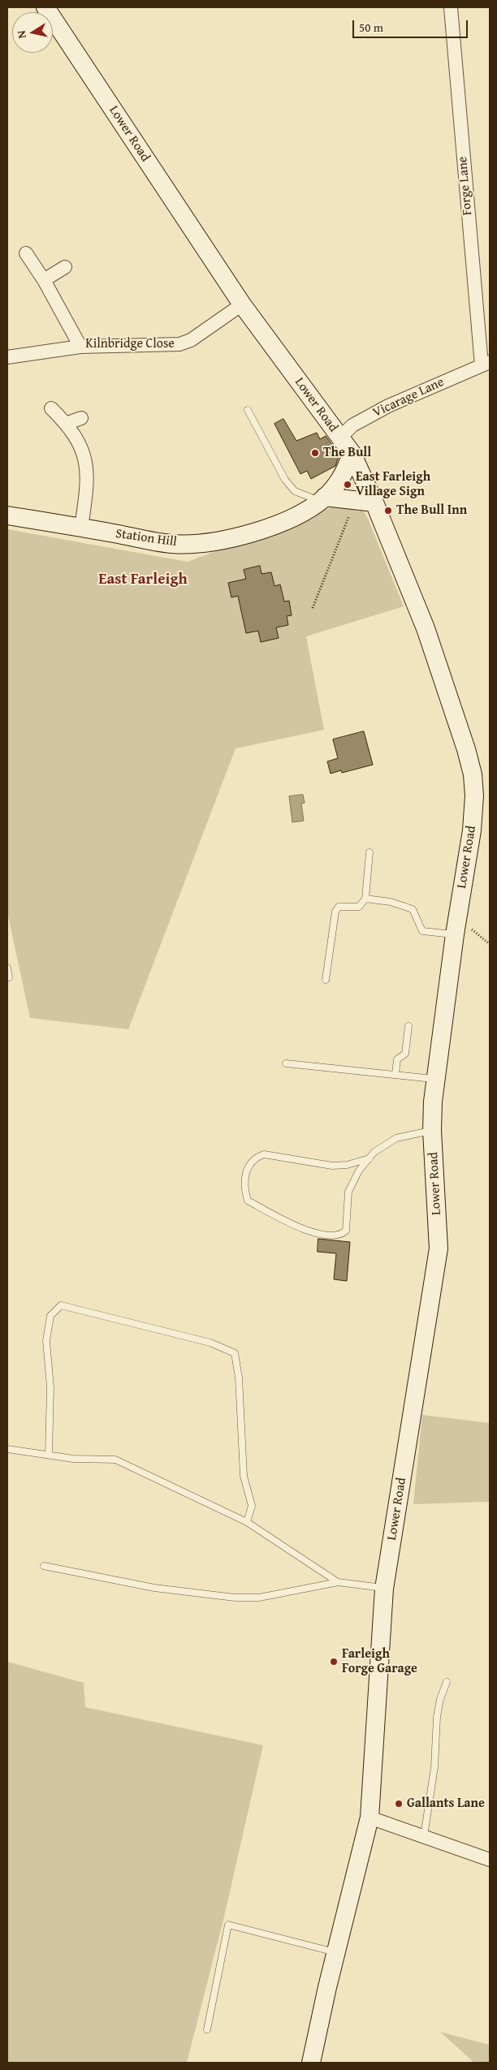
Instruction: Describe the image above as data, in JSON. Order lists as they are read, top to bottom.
{
  "streets": {
    "main road": ["Lower Road", "Station Hill"],
    "street": ["Forge Lane", "Kilnbridge Close", "Vicarage Lane"]
  },
  "crossings": [
    ["Lower Road", "Kilnbridge Close"],
    ["Lower Road", "Vicarage Lane"],
    ["Lower Road", "Station Hill"],
    ["Forge Lane", "Vicarage Lane"]
  ],
  "districts": ["East Farleigh"],
  "places": [
    "The Bull",
    "East Farleigh Village Sign",
    "The Bull Inn",
    "Farleigh Forge Garage",
    "Gallants Lane"
  ],
  "scale_bar": "50 m",
  "north": "left"
}
